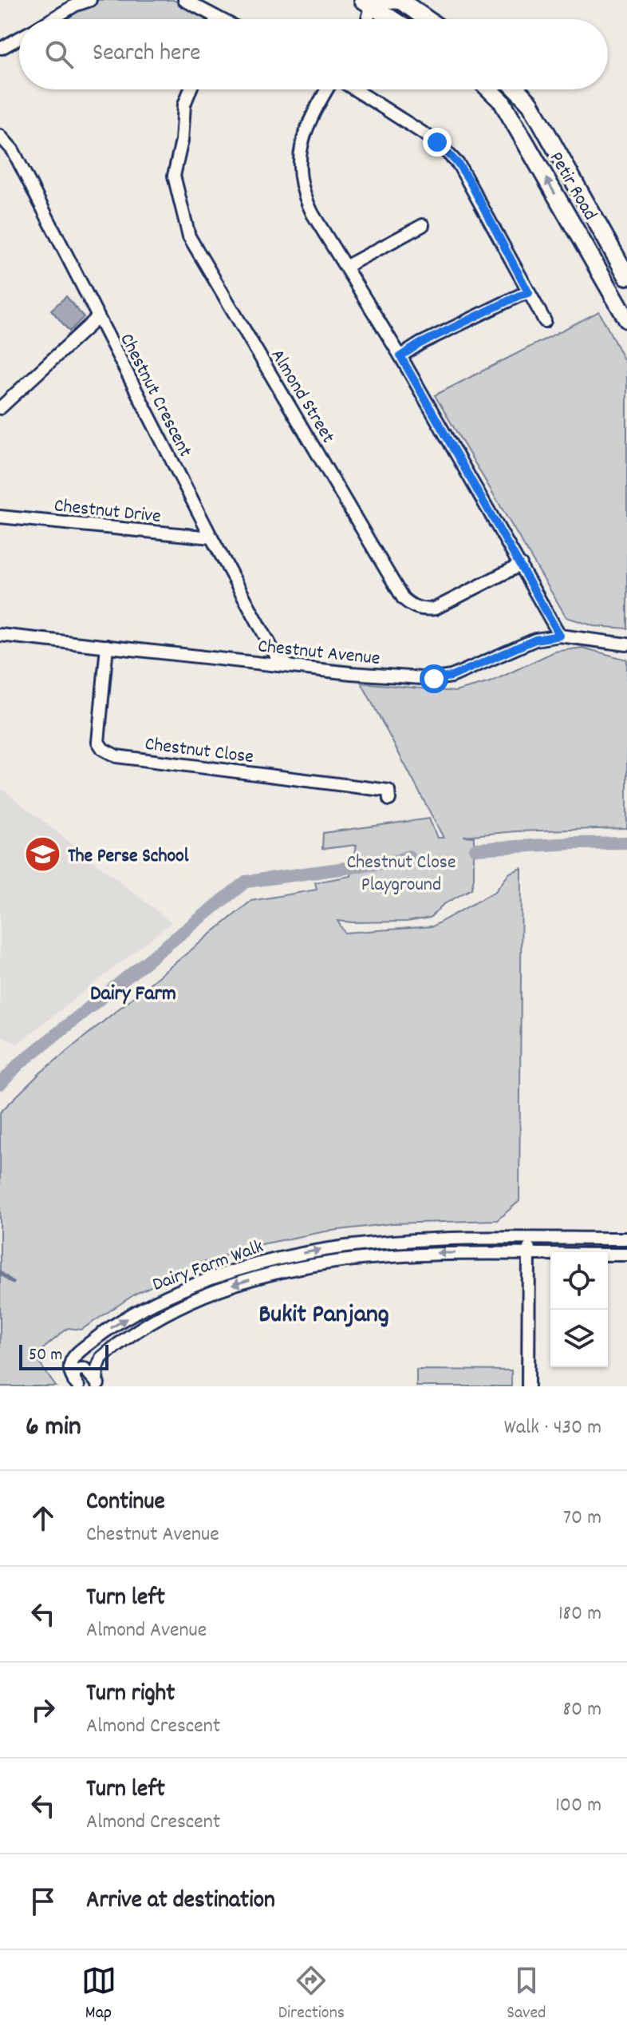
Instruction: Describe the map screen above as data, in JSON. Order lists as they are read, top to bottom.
{
  "streets": {
    "main road": ["Petir Road"],
    "street": [
      "Chestnut Crescent",
      "Almond Street",
      "Chestnut Drive",
      "Chestnut Avenue",
      "Chestnut Close",
      "Dairy Farm Walk"
    ]
  },
  "crossings": [
    ["Chestnut Crescent", "Chestnut Drive"],
    ["Chestnut Crescent", "Chestnut Avenue"],
    ["Chestnut Avenue", "Chestnut Close"]
  ],
  "districts": ["Dairy Farm", "Bukit Panjang"],
  "parks": ["Chestnut Close Playground"],
  "places": {
    "school or university": ["The Perse School"]
  },
  "scale_bar": "50 m",
  "page": {
    "search": "Search here",
    "scale": "50 m",
    "heading": ["6 min", "Walk · 430 m"],
    "list": [
      ["Continue", "Chestnut Avenue", "70 m"],
      ["Turn left", "Almond Avenue", "180 m"],
      ["Turn right", "Almond Crescent", "80 m"],
      ["Turn left", "Almond Crescent", "100 m"],
      "Arrive at destination"
    ],
    "nav": ["Map", "Directions", "Saved"]
  }
}
